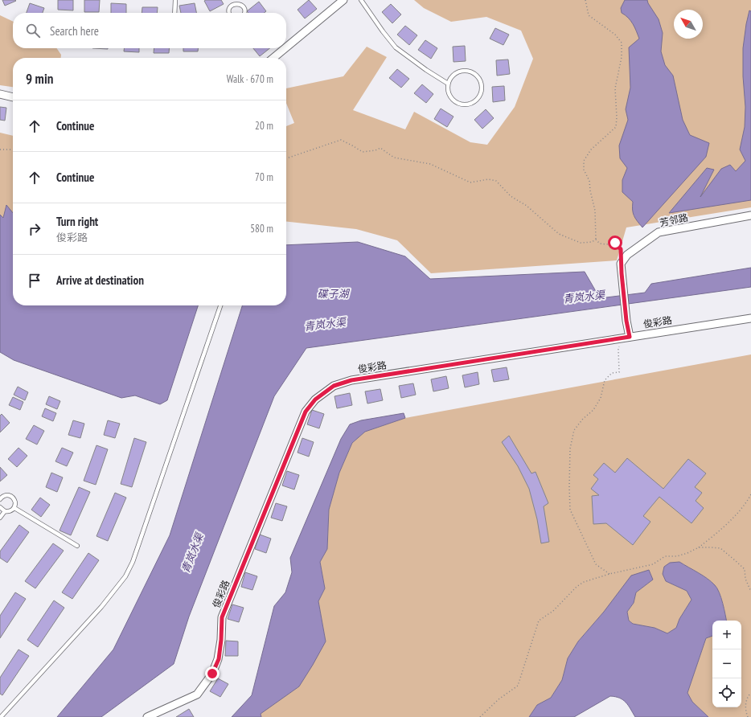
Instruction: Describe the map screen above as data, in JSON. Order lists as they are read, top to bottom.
{
  "streets": {
    "street": ["芳邻路", "俊彩路"]
  },
  "water": ["碟子湖", "青岚水渠"],
  "north": "top left",
  "page": {
    "search": "Search here",
    "heading": ["9 min", "Walk · 670 m"],
    "list": [
      ["Continue", "20 m"],
      ["Continue", "70 m"],
      ["Turn right", "俊彩路", "580 m"],
      "Arrive at destination"
    ],
    "map_buttons": ["+", "−"]
  }
}
